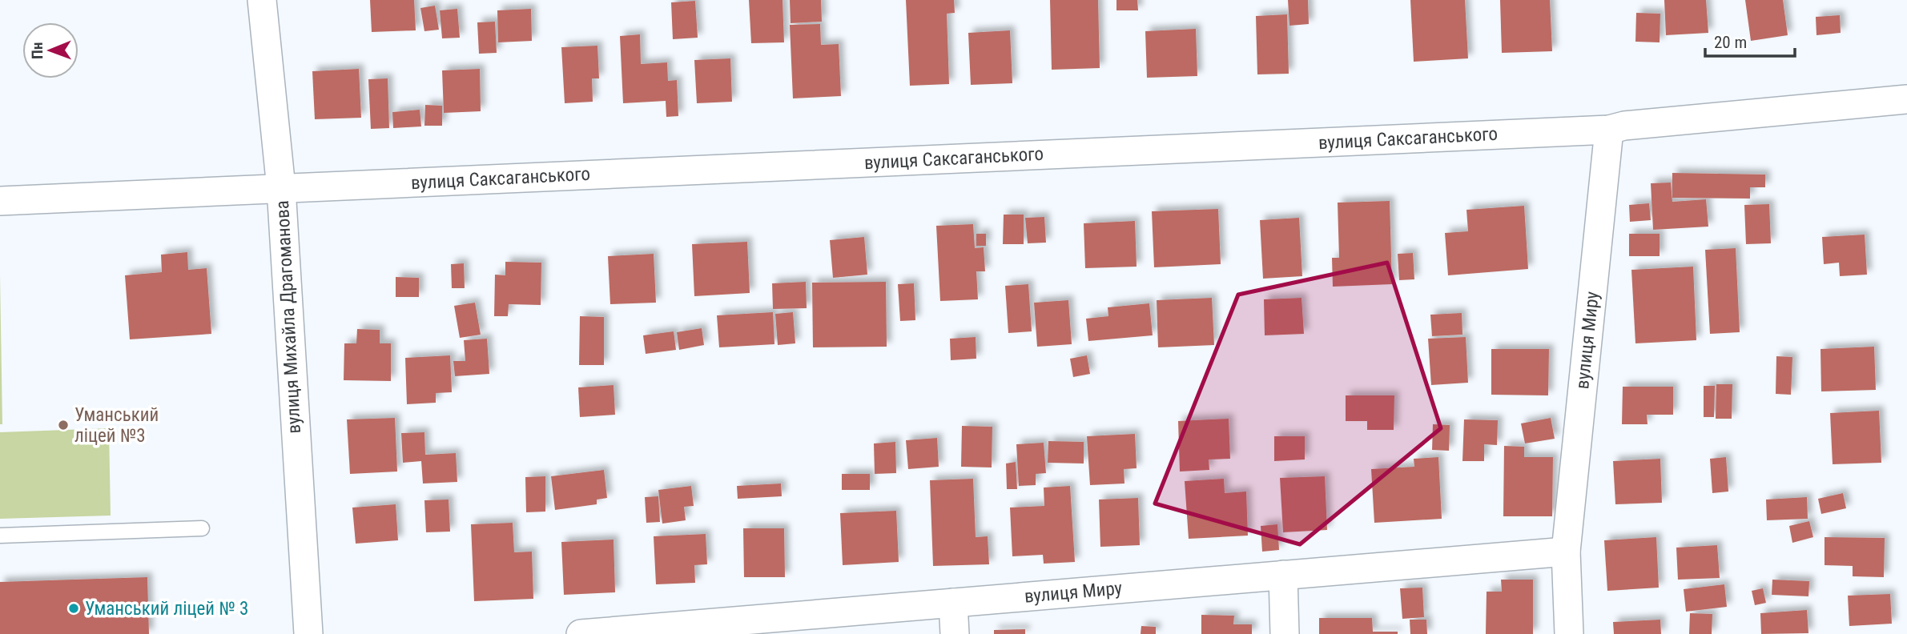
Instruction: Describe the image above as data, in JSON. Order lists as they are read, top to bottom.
{
  "streets": {
    "street": ["вулиця Саксаганського", "вулиця Михайла Драгоманова", "вулиця Миру"]
  },
  "crossings": [
    ["вулиця Саксаганського", "вулиця Михайла Драгоманова"],
    ["вулиця Саксаганського", "вулиця Миру"]
  ],
  "places": ["Уманський ліцей №3", "Уманський ліцей № 3"],
  "scale_bar": "20 m",
  "north": "left"
}
